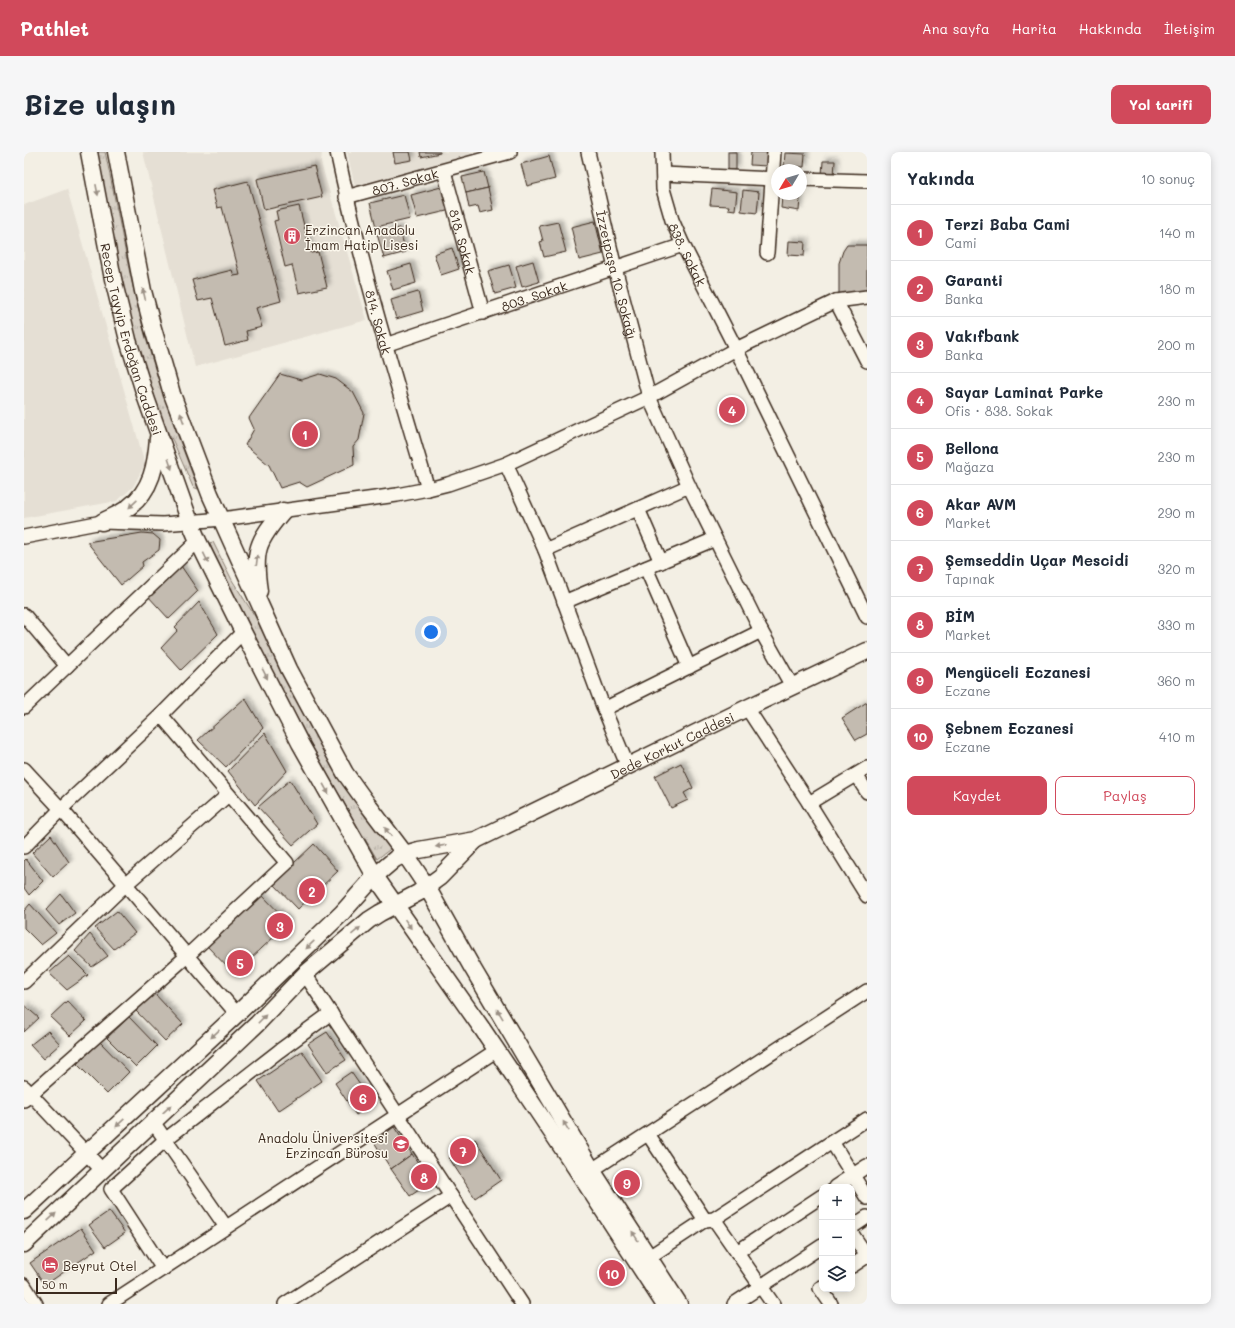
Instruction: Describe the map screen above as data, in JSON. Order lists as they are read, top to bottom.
{
  "streets": {
    "main road": ["Recep Tayyip Erdoğan Caddesi", "Dede Korkut Caddesi"],
    "street": [
      "807. Sokak",
      "818. Sokak",
      "838. Sokak",
      "İzzetpaşa 10. Sokağı",
      "803. Sokak",
      "814. Sokak"
    ]
  },
  "crossings": [
    ["807. Sokak", "818. Sokak"],
    ["807. Sokak", "814. Sokak"],
    ["818. Sokak", "803. Sokak"],
    ["838. Sokak", "803. Sokak"],
    ["İzzetpaşa 10. Sokağı", "803. Sokak"],
    ["İzzetpaşa 10. Sokağı", "Dede Korkut Caddesi"],
    ["803. Sokak", "814. Sokak"],
    ["Recep Tayyip Erdoğan Caddesi", "Dede Korkut Caddesi"]
  ],
  "places": {
    "building": ["Erzincan Anadolu İmam Hatip Lisesi"],
    "school or university": ["Anadolu Üniversitesi Erzincan Bürosu"],
    "hotel": ["Beyrut Otel"]
  },
  "scale_bar": "50 m",
  "north": "bottom left",
  "page": {
    "header": "Pathlet",
    "nav": [
      "Ana sayfa",
      "Harita",
      "Hakkında",
      "İletişim"
    ],
    "buttons": [
      "Yol tarifi",
      ["Kaydet", "Paylaş"]
    ],
    "title": "Bize ulaşın",
    "heading": ["Yakında", "10 sonuç"],
    "list": [
      {
        "mark": "1",
        "name": "Terzi Baba Cami",
        "note": "Cami",
        "value": "140 m"
      },
      {
        "mark": "2",
        "name": "Garanti",
        "note": "Banka",
        "value": "180 m"
      },
      {
        "mark": "3",
        "name": "Vakıfbank",
        "note": "Banka",
        "value": "200 m"
      },
      {
        "mark": "4",
        "name": "Sayar Laminat Parke",
        "note": "Ofis · 838. Sokak",
        "value": "230 m"
      },
      {
        "mark": "5",
        "name": "Bellona",
        "note": "Mağaza",
        "value": "230 m"
      },
      {
        "mark": "6",
        "name": "Akar AVM",
        "note": "Market",
        "value": "290 m"
      },
      {
        "mark": "7",
        "name": "Şemseddin Uçar Mescidi",
        "note": "Tapınak",
        "value": "320 m"
      },
      {
        "mark": "8",
        "name": "BİM",
        "note": "Market",
        "value": "330 m"
      },
      {
        "mark": "9",
        "name": "Mengüceli Eczanesi",
        "note": "Eczane",
        "value": "360 m"
      },
      {
        "mark": "10",
        "name": "Şebnem Eczanesi",
        "note": "Eczane",
        "value": "410 m"
      }
    ],
    "pins": [
      "4",
      "1",
      "2",
      "3",
      "5",
      "6",
      "7",
      "8",
      "9",
      "10"
    ],
    "map_buttons": ["+", "−"],
    "scale": "50 m"
  }
}
